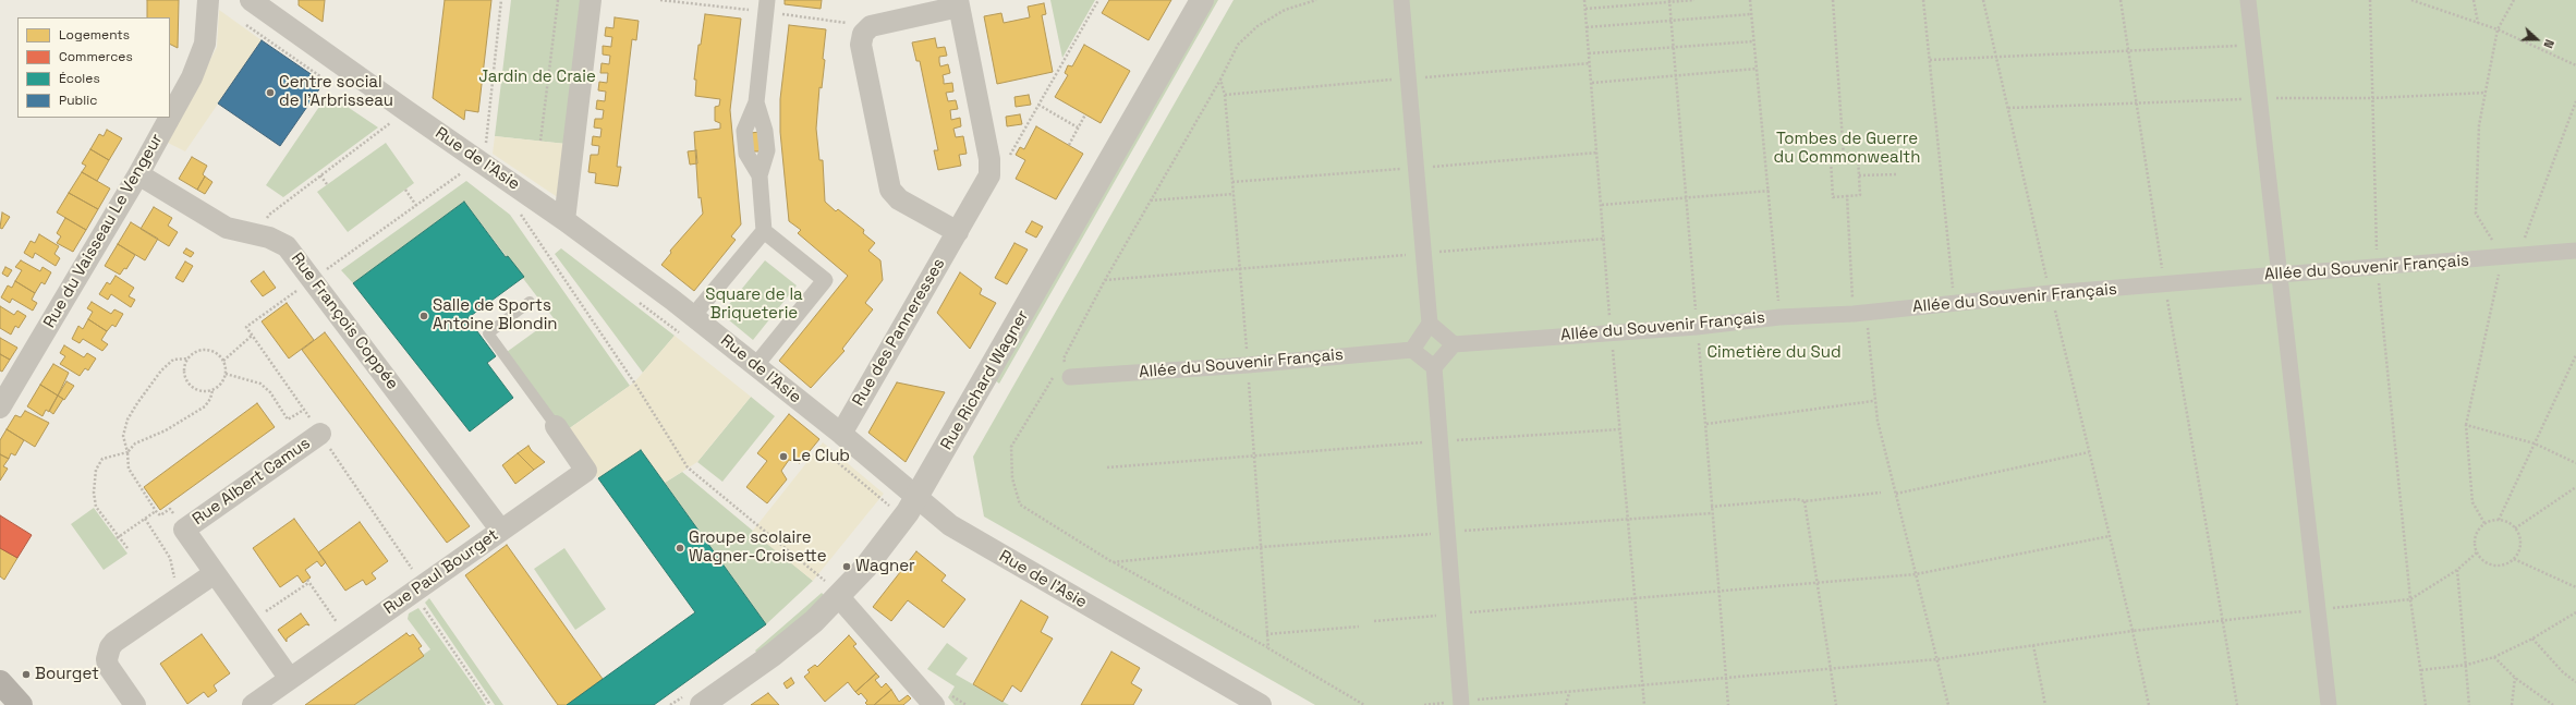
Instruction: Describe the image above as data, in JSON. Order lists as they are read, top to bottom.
{
  "streets": {
    "street": [
      "Rue de l'Asie",
      "Rue du Vaisseau Le Vengeur",
      "Allée du Souvenir Français",
      "Rue François Coppée",
      "Rue des Panneresses",
      "Rue Richard Wagner",
      "Rue Albert Camus",
      "Rue Paul Bourget"
    ]
  },
  "crossings": [
    ["Rue de l'Asie", "Rue des Panneresses"],
    ["Rue de l'Asie", "Rue Richard Wagner"],
    ["Rue du Vaisseau Le Vengeur", "Rue François Coppée"],
    ["Rue François Coppée", "Rue Paul Bourget"],
    ["Rue Albert Camus", "Rue Paul Bourget"]
  ],
  "parks": [
    "Jardin de Craie",
    "Tombes de Guerre du Commonwealth",
    "Square de la Briqueterie",
    "Cimetière du Sud"
  ],
  "places": [
    "Centre social de l'Arbrisseau",
    "Salle de Sports Antoine Blondin",
    "Le Club",
    "Groupe scolaire Wagner-Croisette",
    "Wagner",
    "Bourget"
  ],
  "legend": [
    "Logements",
    "Commerces",
    "Écoles",
    "Public"
  ],
  "north": "right"
}
